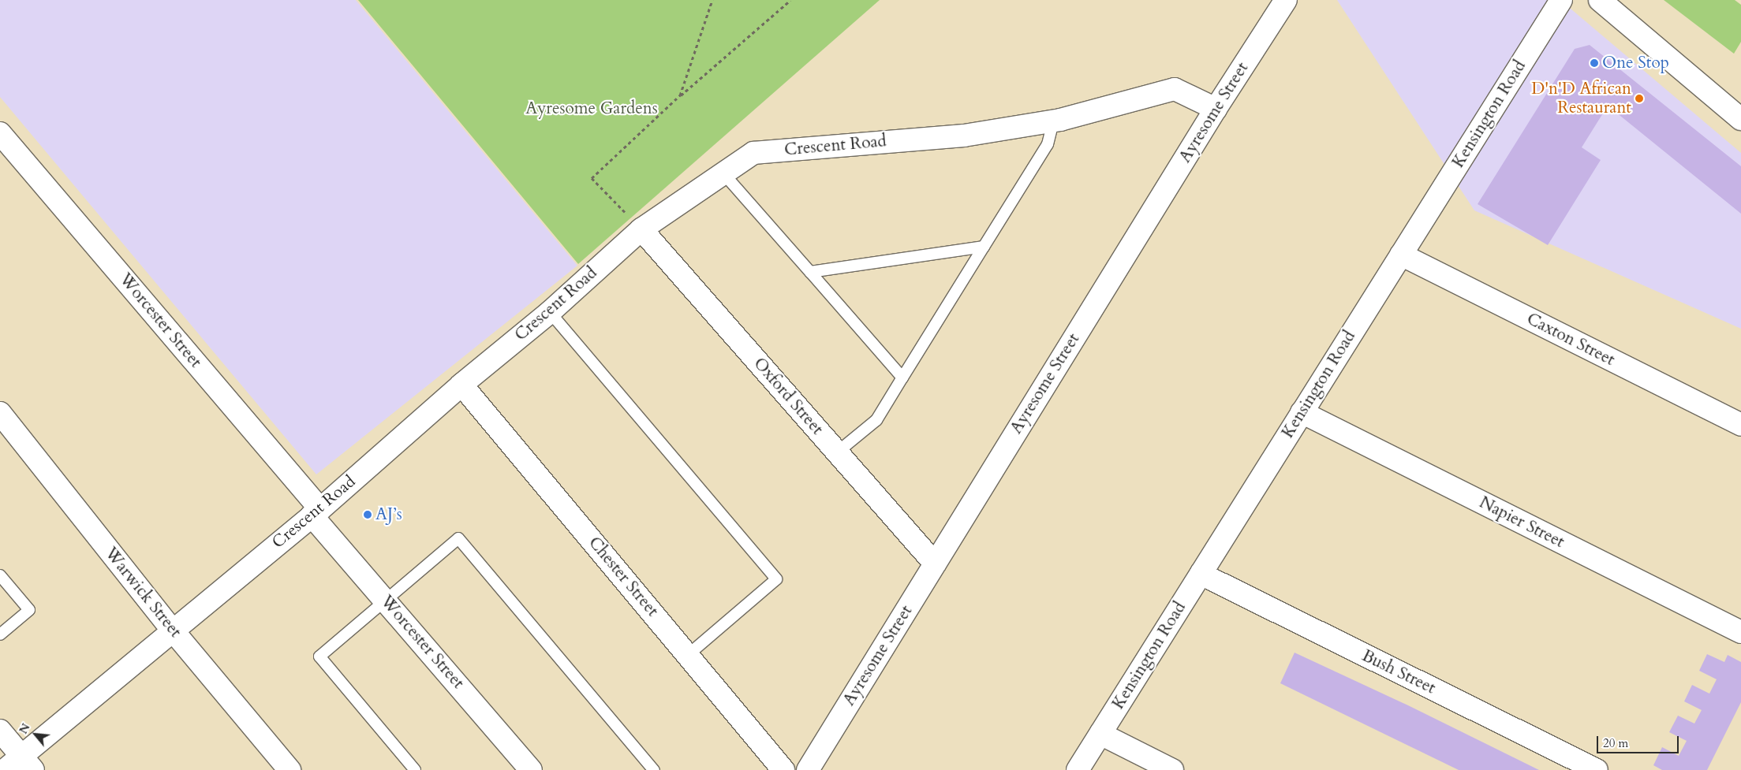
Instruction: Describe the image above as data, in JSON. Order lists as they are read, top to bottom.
{
  "streets": {
    "street": [
      "Ayresome Street",
      "Kensington Road",
      "Crescent Road",
      "Worcester Street",
      "Caxton Street",
      "Oxford Street",
      "Napier Street",
      "Chester Street",
      "Warwick Street",
      "Bush Street"
    ]
  },
  "crossings": [
    ["Ayresome Street", "Crescent Road"],
    ["Ayresome Street", "Oxford Street"],
    ["Kensington Road", "Caxton Street"],
    ["Kensington Road", "Napier Street"],
    ["Kensington Road", "Bush Street"],
    ["Crescent Road", "Worcester Street"],
    ["Crescent Road", "Oxford Street"],
    ["Crescent Road", "Chester Street"],
    ["Crescent Road", "Warwick Street"]
  ],
  "parks": ["Ayresome Gardens"],
  "places": ["One Stop", "D'n'D African Restaurant", "AJ’s"],
  "scale_bar": "20 m",
  "north": "top left"
}
